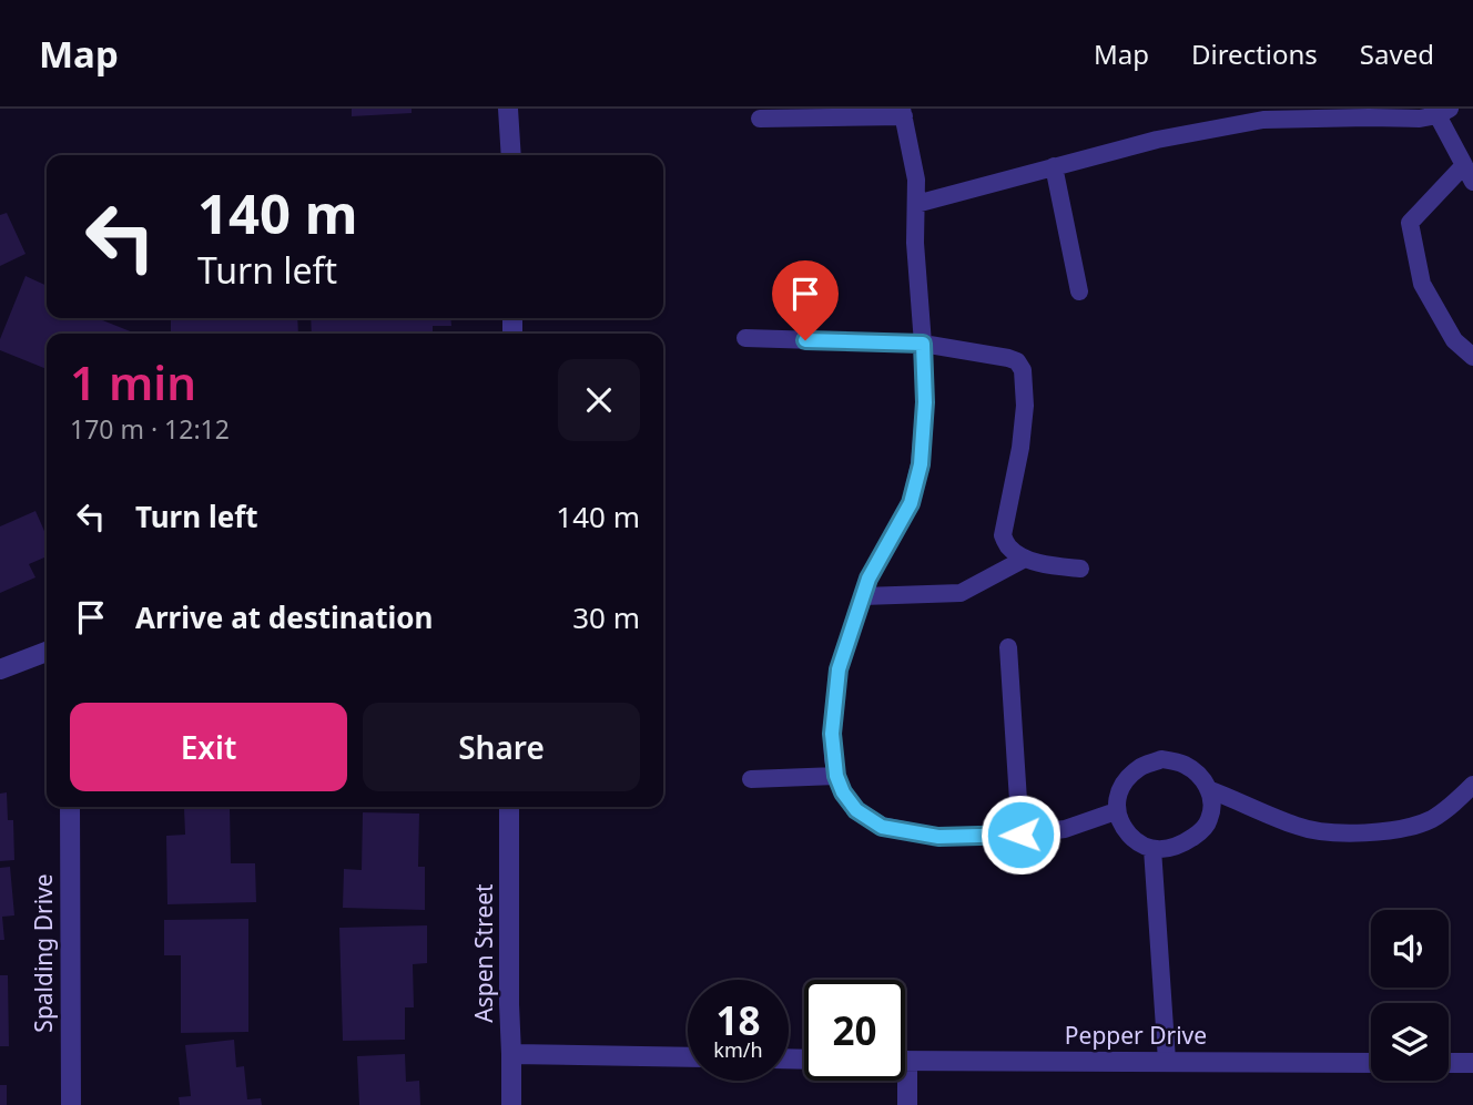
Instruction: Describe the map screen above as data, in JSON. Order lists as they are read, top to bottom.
{
  "streets": {
    "street": ["Spalding Drive", "Aspen Street", "Pepper Drive"]
  },
  "page": {
    "header": "Map",
    "nav": ["Map", "Directions", "Saved"],
    "turn": ["140 m", "Turn left"],
    "heading": ["1 min", "170 m · 12:12"],
    "list": [
      {
        "name": "Turn left",
        "value": "140 m"
      },
      {
        "name": "Arrive at destination",
        "value": "30 m"
      }
    ],
    "buttons": ["Exit", "Share"],
    "speed": "18 km/h",
    "limit": "20"
  }
}
